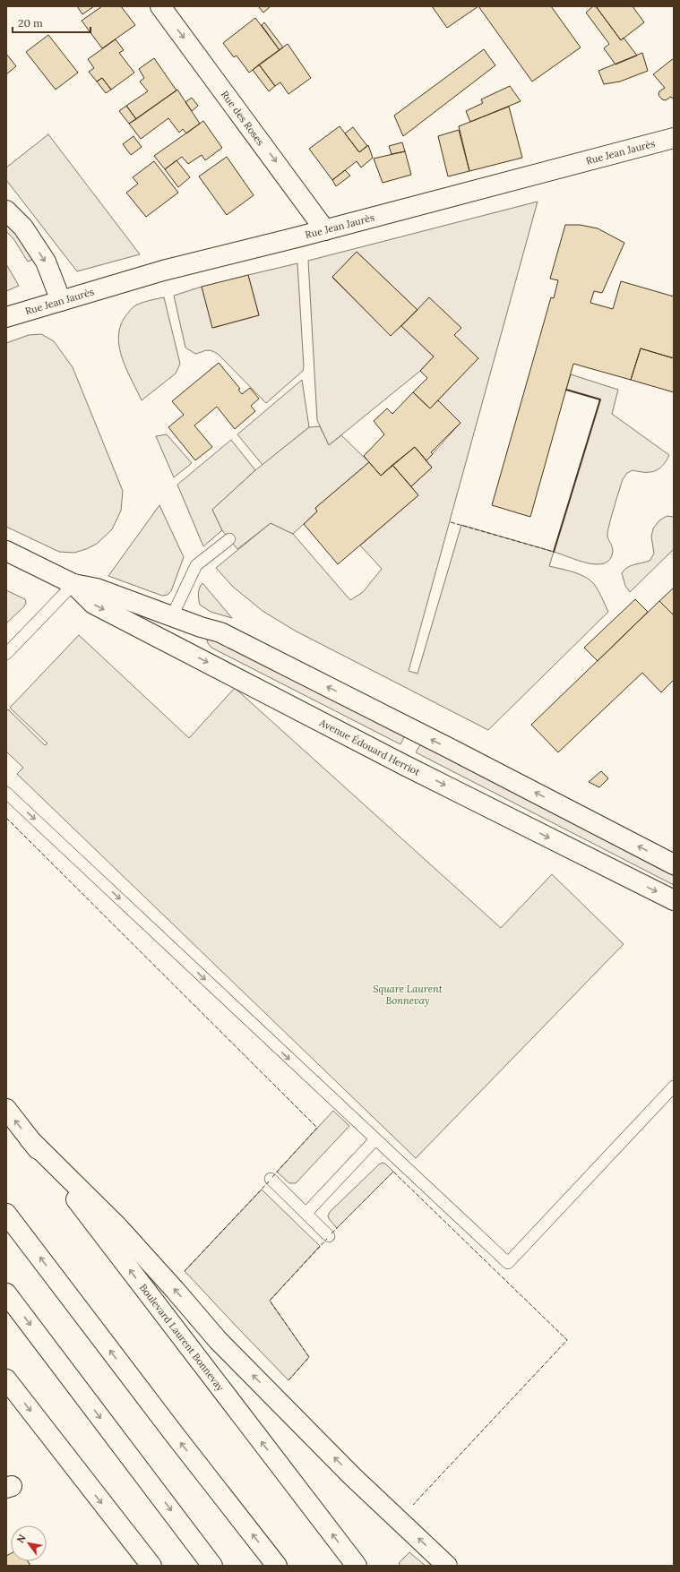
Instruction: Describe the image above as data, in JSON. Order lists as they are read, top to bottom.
{
  "streets": {
    "main road": [
      "Rue des Roses",
      "Rue Jean Jaurès",
      "Avenue Édouard Herriot",
      "Boulevard Laurent Bonnevay"
    ]
  },
  "crossings": [
    ["Rue des Roses", "Rue Jean Jaurès"]
  ],
  "one_way": ["Rue des Roses"],
  "parks": ["Square Laurent Bonnevay"],
  "scale_bar": "20 m",
  "north": "top left"
}
